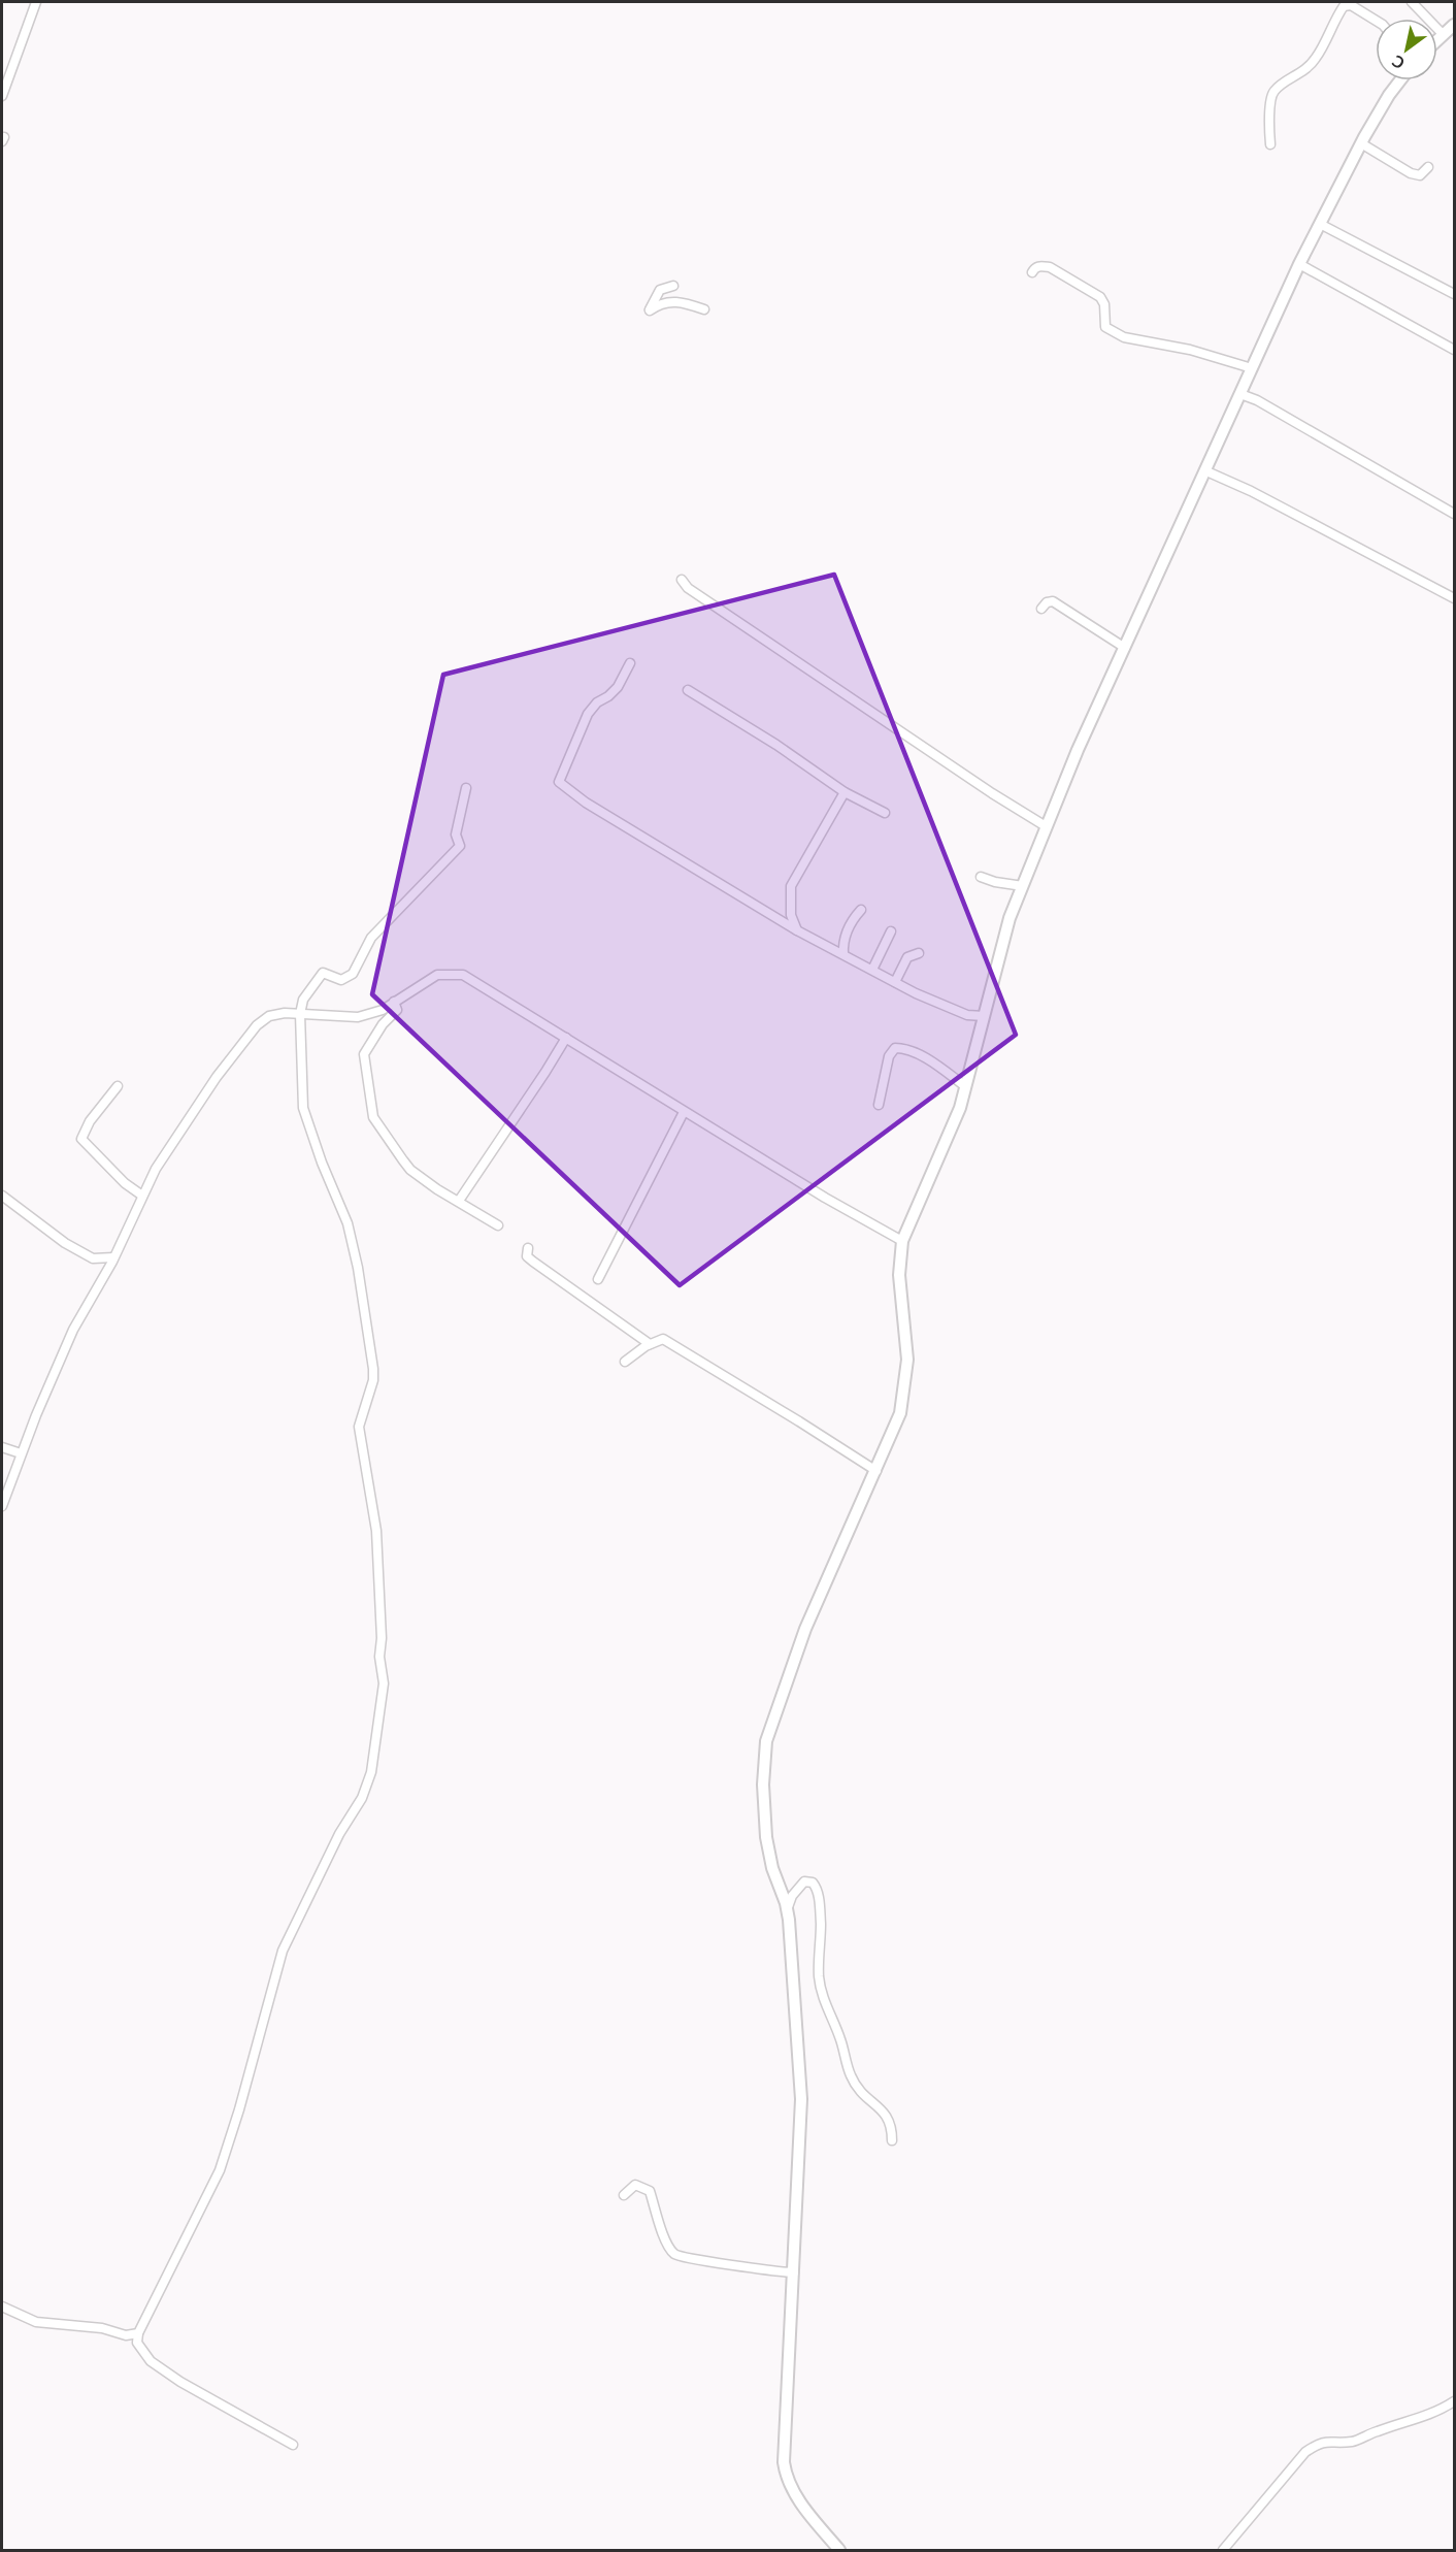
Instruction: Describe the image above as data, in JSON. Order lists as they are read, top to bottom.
{
  "north": "bottom left"
}
